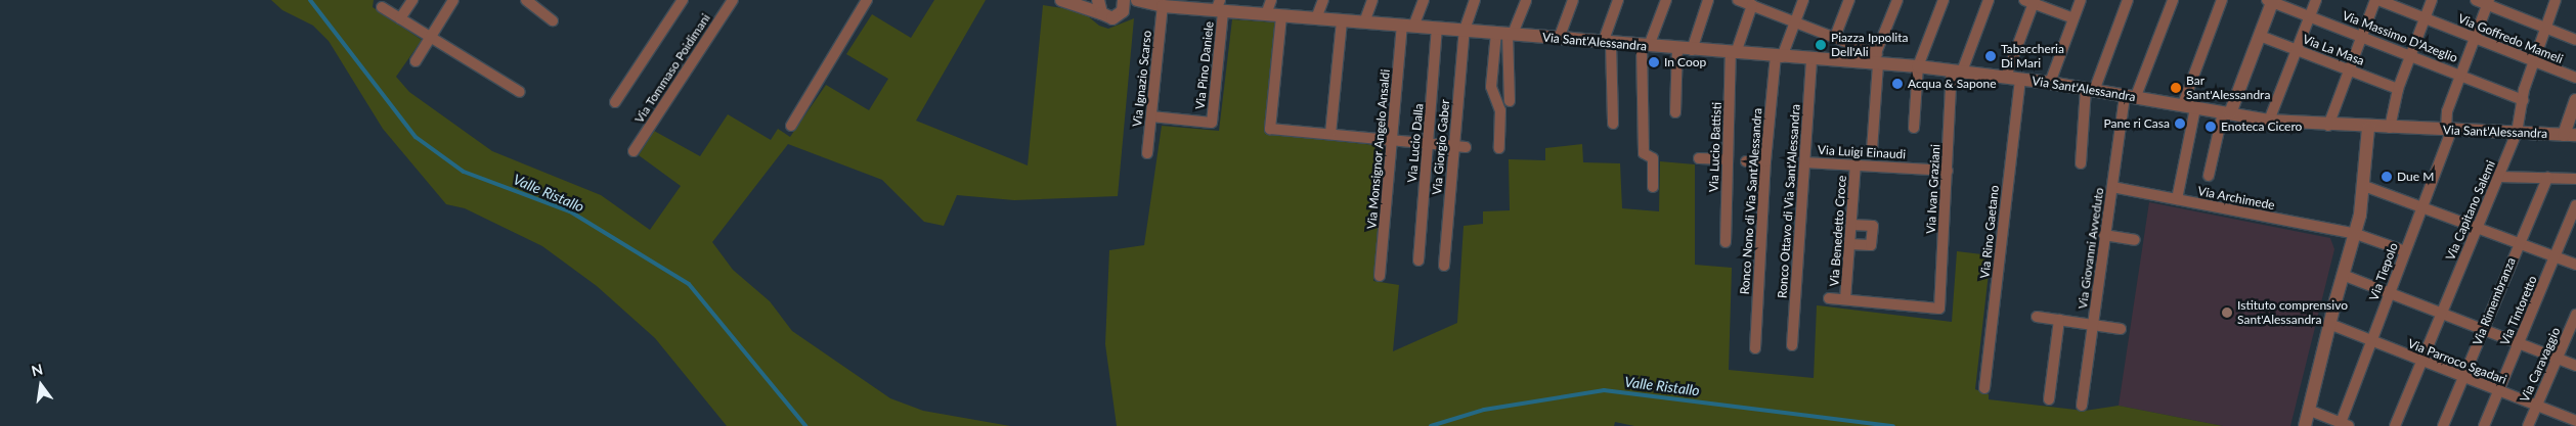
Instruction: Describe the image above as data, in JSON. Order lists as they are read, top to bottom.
{
  "streets": {
    "street": [
      "Via Massimo D'Azeglio",
      "Via Goffredo Mameli",
      "Via Sant'Alessandra",
      "Via La Masa",
      "Via Pino Daniele",
      "Via Tommaso Poidimani",
      "Via Ignazio Scarso",
      "Via Lucio Dalla",
      "Via Giorgio Gaber",
      "Via Lucio Battisti",
      "Via Monsignor Angelo Ansaldi",
      "Via Luigi Einaudi",
      "Via Ivan Graziani",
      "Via Archimede",
      "Ronco Nono di Via Sant'Alessandra",
      "Ronco Ottavo di Via Sant'Alessandra",
      "Via Capitano Salemi",
      "Via Benedetto Croce",
      "Via Rino Gaetano",
      "Via Giovanni Avveduto",
      "Via Tiepolo",
      "Via Rimembranza",
      "Via Tintoretto",
      "Via Parroco Sgadari",
      "Via Caravaggio"
    ]
  },
  "crossings": [
    ["Via Massimo D'Azeglio", "Via Capitano Salemi"],
    ["Via Massimo D'Azeglio", "Via Tiepolo"],
    ["Via Goffredo Mameli", "Via Capitano Salemi"],
    ["Via Goffredo Mameli", "Via Tiepolo"],
    ["Via Sant'Alessandra", "Via Pino Daniele"],
    ["Via Sant'Alessandra", "Via Ignazio Scarso"],
    ["Via Sant'Alessandra", "Via Lucio Dalla"],
    ["Via Sant'Alessandra", "Via Giorgio Gaber"],
    ["Via Sant'Alessandra", "Via Lucio Battisti"],
    ["Via Sant'Alessandra", "Via Monsignor Angelo Ansaldi"],
    ["Via Sant'Alessandra", "Via Ivan Graziani"],
    ["Via Sant'Alessandra", "Ronco Nono di Via Sant'Alessandra"],
    ["Via Sant'Alessandra", "Ronco Ottavo di Via Sant'Alessandra"],
    ["Via Sant'Alessandra", "Via Capitano Salemi"],
    ["Via Sant'Alessandra", "Via Rino Gaetano"],
    ["Via Sant'Alessandra", "Via Giovanni Avveduto"],
    ["Via Sant'Alessandra", "Via Tiepolo"],
    ["Via Pino Daniele", "Via Ignazio Scarso"],
    ["Via Luigi Einaudi", "Via Ivan Graziani"],
    ["Via Luigi Einaudi", "Ronco Ottavo di Via Sant'Alessandra"],
    ["Via Luigi Einaudi", "Via Benedetto Croce"],
    ["Via Ivan Graziani", "Via Benedetto Croce"],
    ["Via Archimede", "Via Giovanni Avveduto"],
    ["Via Archimede", "Via Tiepolo"],
    ["Via Capitano Salemi", "Via Parroco Sgadari"],
    ["Via Tiepolo", "Via Parroco Sgadari"],
    ["Via Rimembranza", "Via Parroco Sgadari"],
    ["Via Tintoretto", "Via Parroco Sgadari"],
    ["Via Parroco Sgadari", "Via Caravaggio"]
  ],
  "water": ["Valle Ristallo"],
  "places": [
    "Piazza Ippolita Dell'Ali",
    "Tabaccheria Di Mari",
    "In Coop",
    "Acqua & Sapone",
    "Bar Sant'Alessandra",
    "Pane ri Casa",
    "Enoteca Cicero",
    "Due M",
    "Istituto comprensivo Sant'Alessandra"
  ],
  "north": "top"
}
